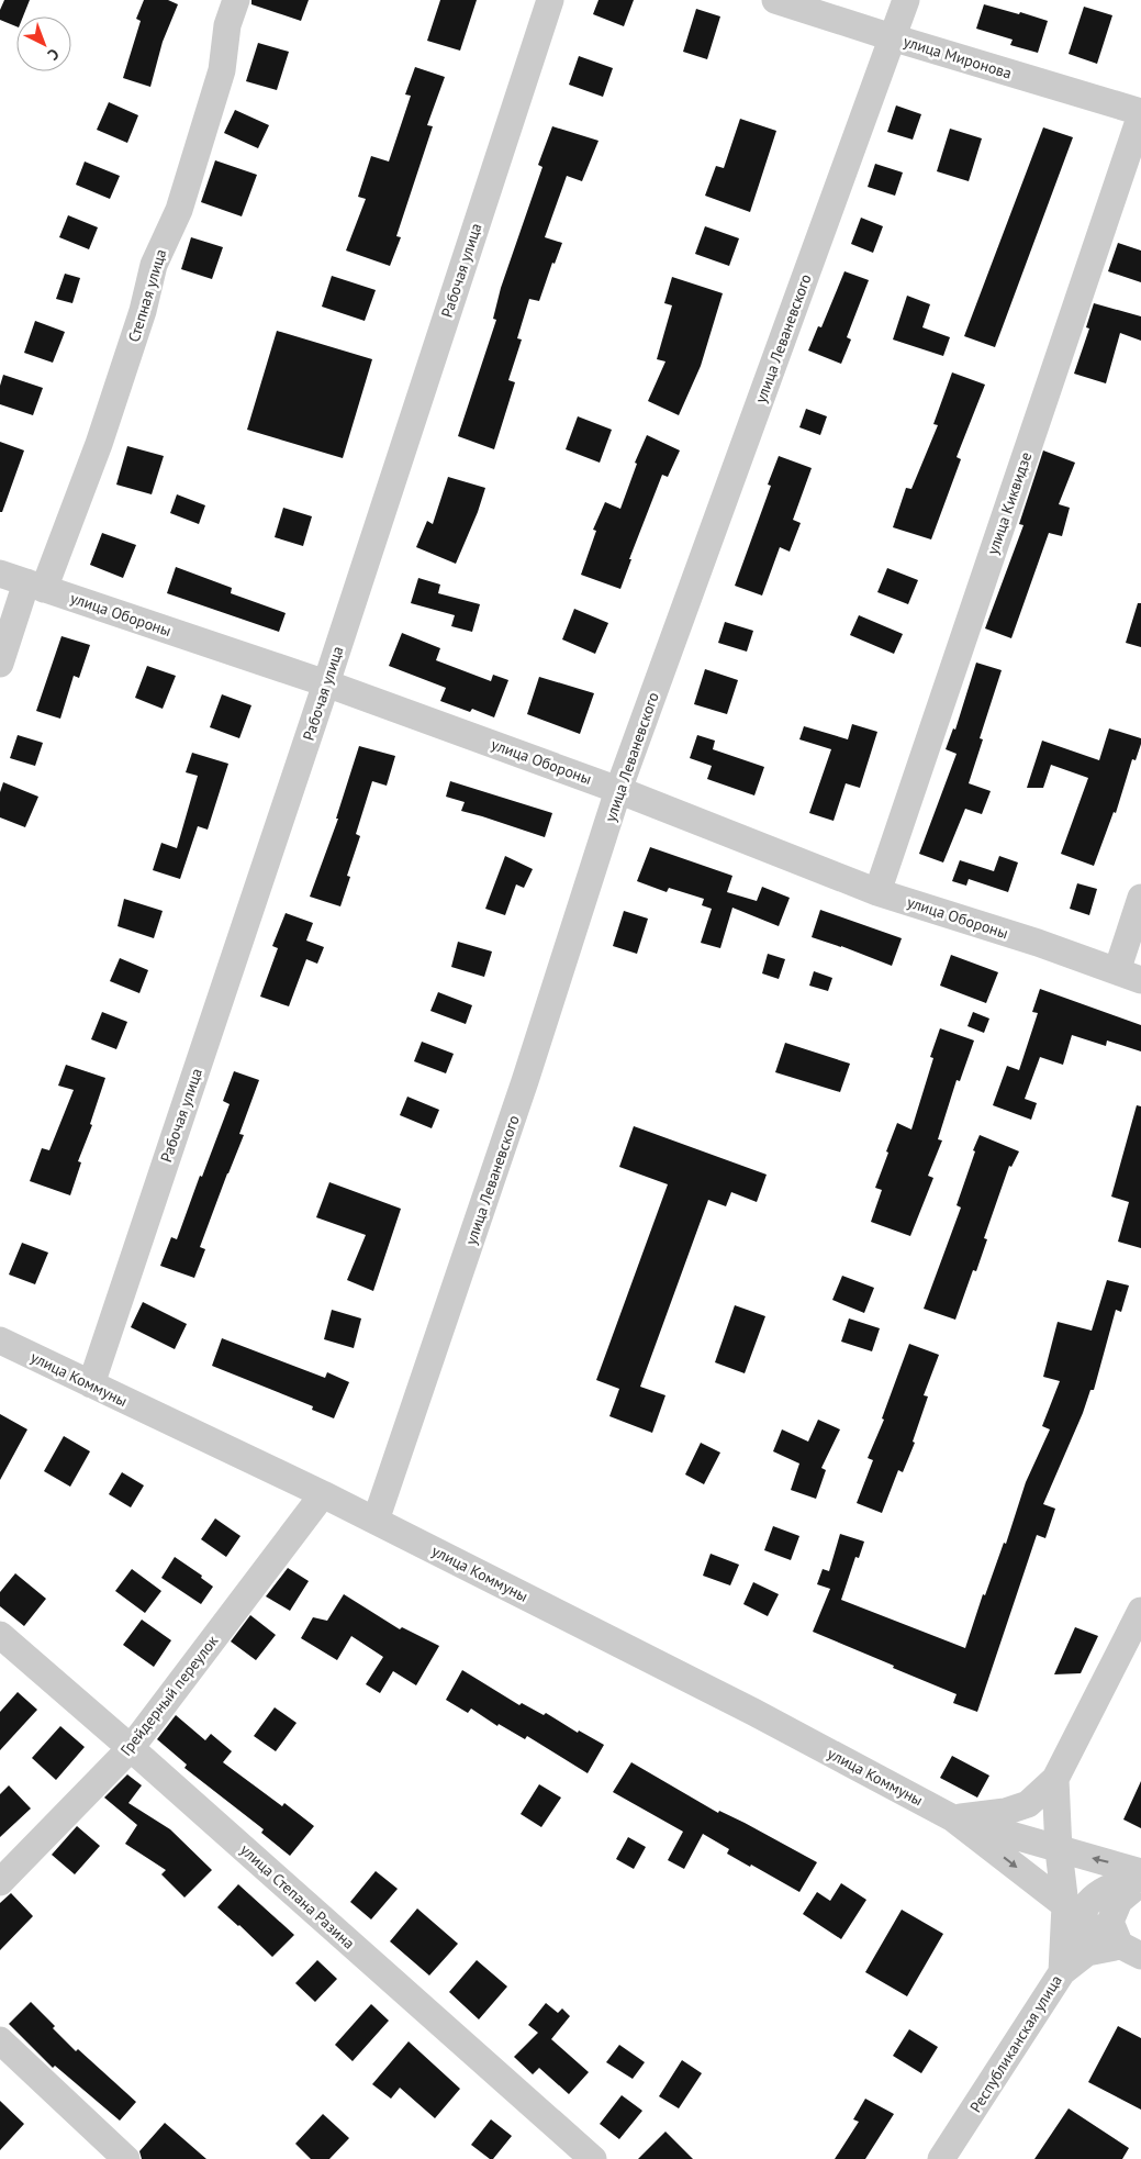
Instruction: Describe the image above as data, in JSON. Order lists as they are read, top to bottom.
{
  "streets": {
    "street": [
      "улица Миронова",
      "Рабочая улица",
      "Степная улица",
      "улица Леваневского",
      "улица Киквидзе",
      "улица Обороны",
      "улица Коммуны",
      "Грейдерный переулок",
      "улица Степана Разина",
      "Республиканская улица"
    ]
  },
  "crossings": [
    ["улица Миронова", "улица Леваневского"],
    ["улица Миронова", "улица Киквидзе"],
    ["Рабочая улица", "улица Обороны"],
    ["Рабочая улица", "улица Коммуны"],
    ["Степная улица", "улица Обороны"],
    ["улица Леваневского", "улица Обороны"],
    ["улица Леваневского", "улица Коммуны"],
    ["улица Киквидзе", "улица Обороны"],
    ["улица Коммуны", "Грейдерный переулок"],
    ["улица Коммуны", "Республиканская улица"],
    ["Грейдерный переулок", "улица Степана Разина"]
  ],
  "north": "bottom right"
}
